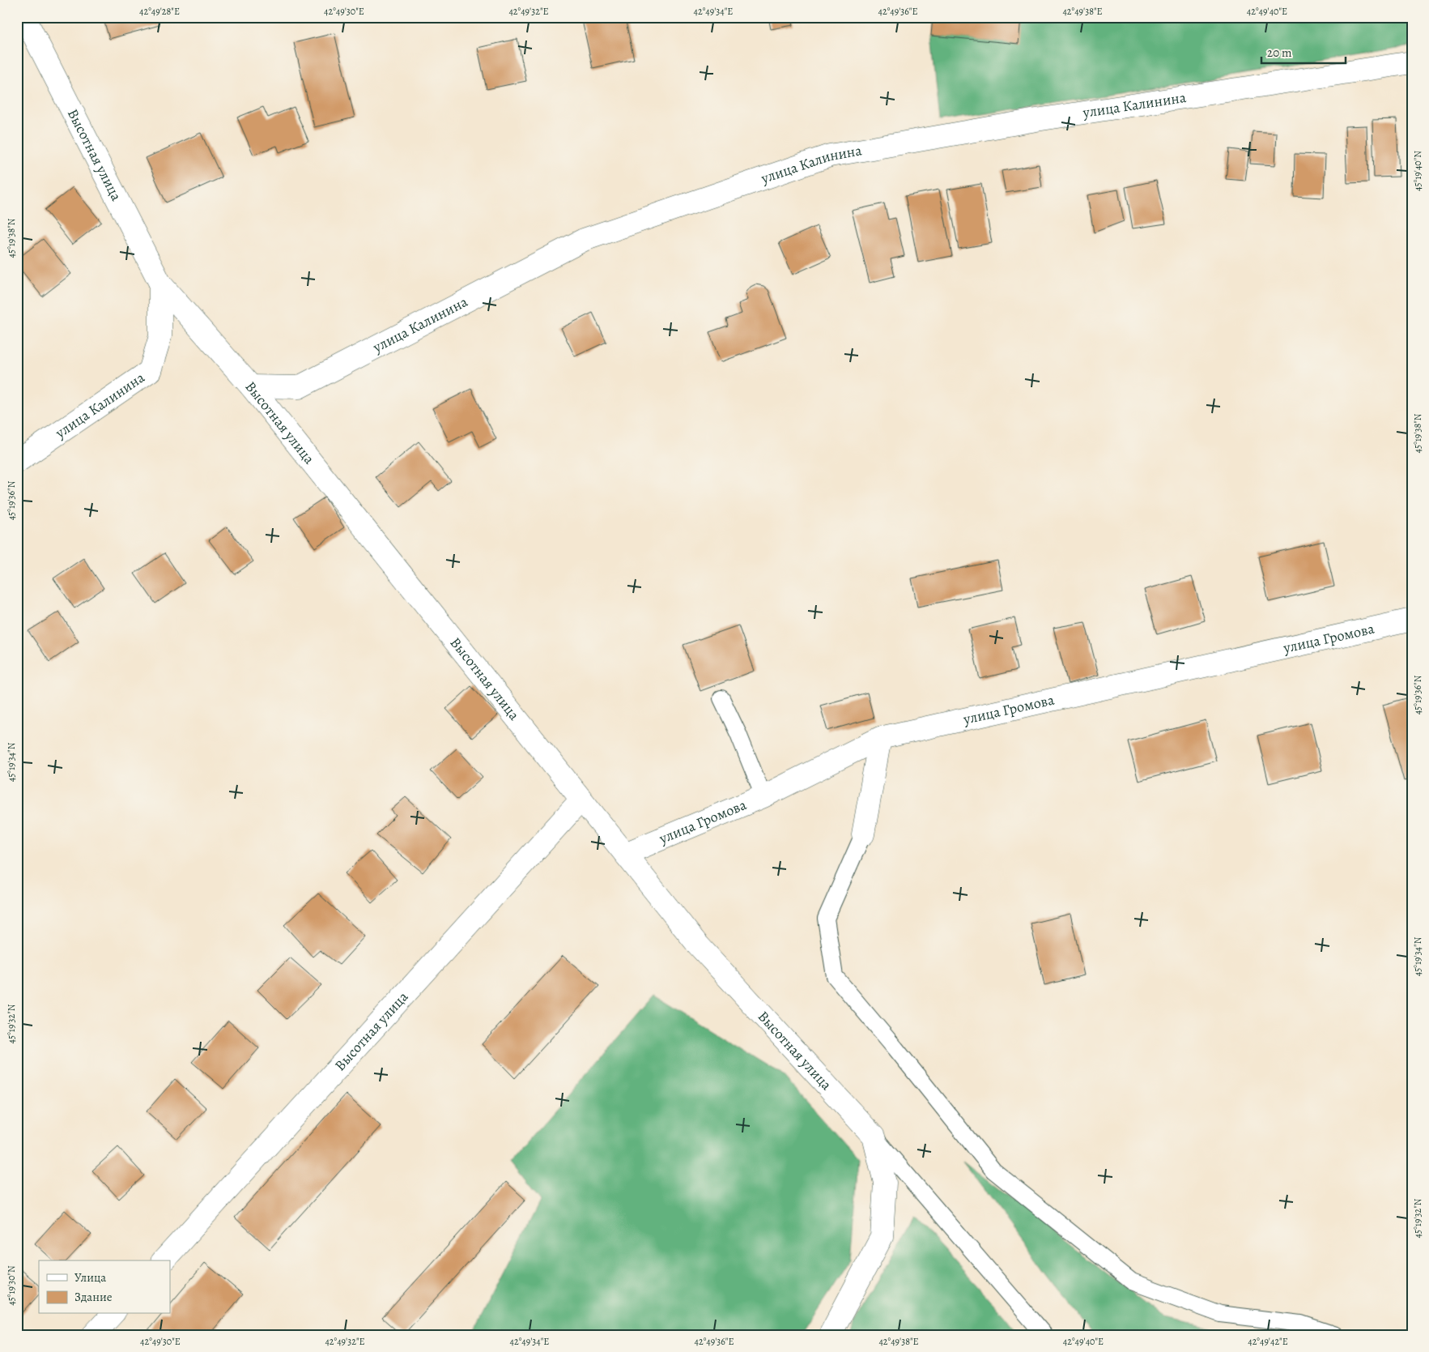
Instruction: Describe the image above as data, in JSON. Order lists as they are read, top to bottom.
{
  "streets": {
    "street": ["улица Калинина", "Высотная улица", "улица Громова"]
  },
  "crossings": [
    ["улица Калинина", "Высотная улица"],
    ["Высотная улица", "улица Громова"]
  ],
  "legend": ["Улица", "Здание"],
  "scale_bar": "20 m",
  "coordinates": [
    "42°49'28\"E",
    "42°49'30\"E",
    "42°49'32\"E",
    "42°49'34\"E",
    "42°49'36\"E",
    "42°49'38\"E",
    "42°49'40\"E",
    "45°19'40\"N",
    "45°19'38\"N",
    "45°19'36\"N",
    "45°19'34\"N",
    "45°19'32\"N",
    "45°19'30\"N",
    "42°49'42\"E"
  ]
}
